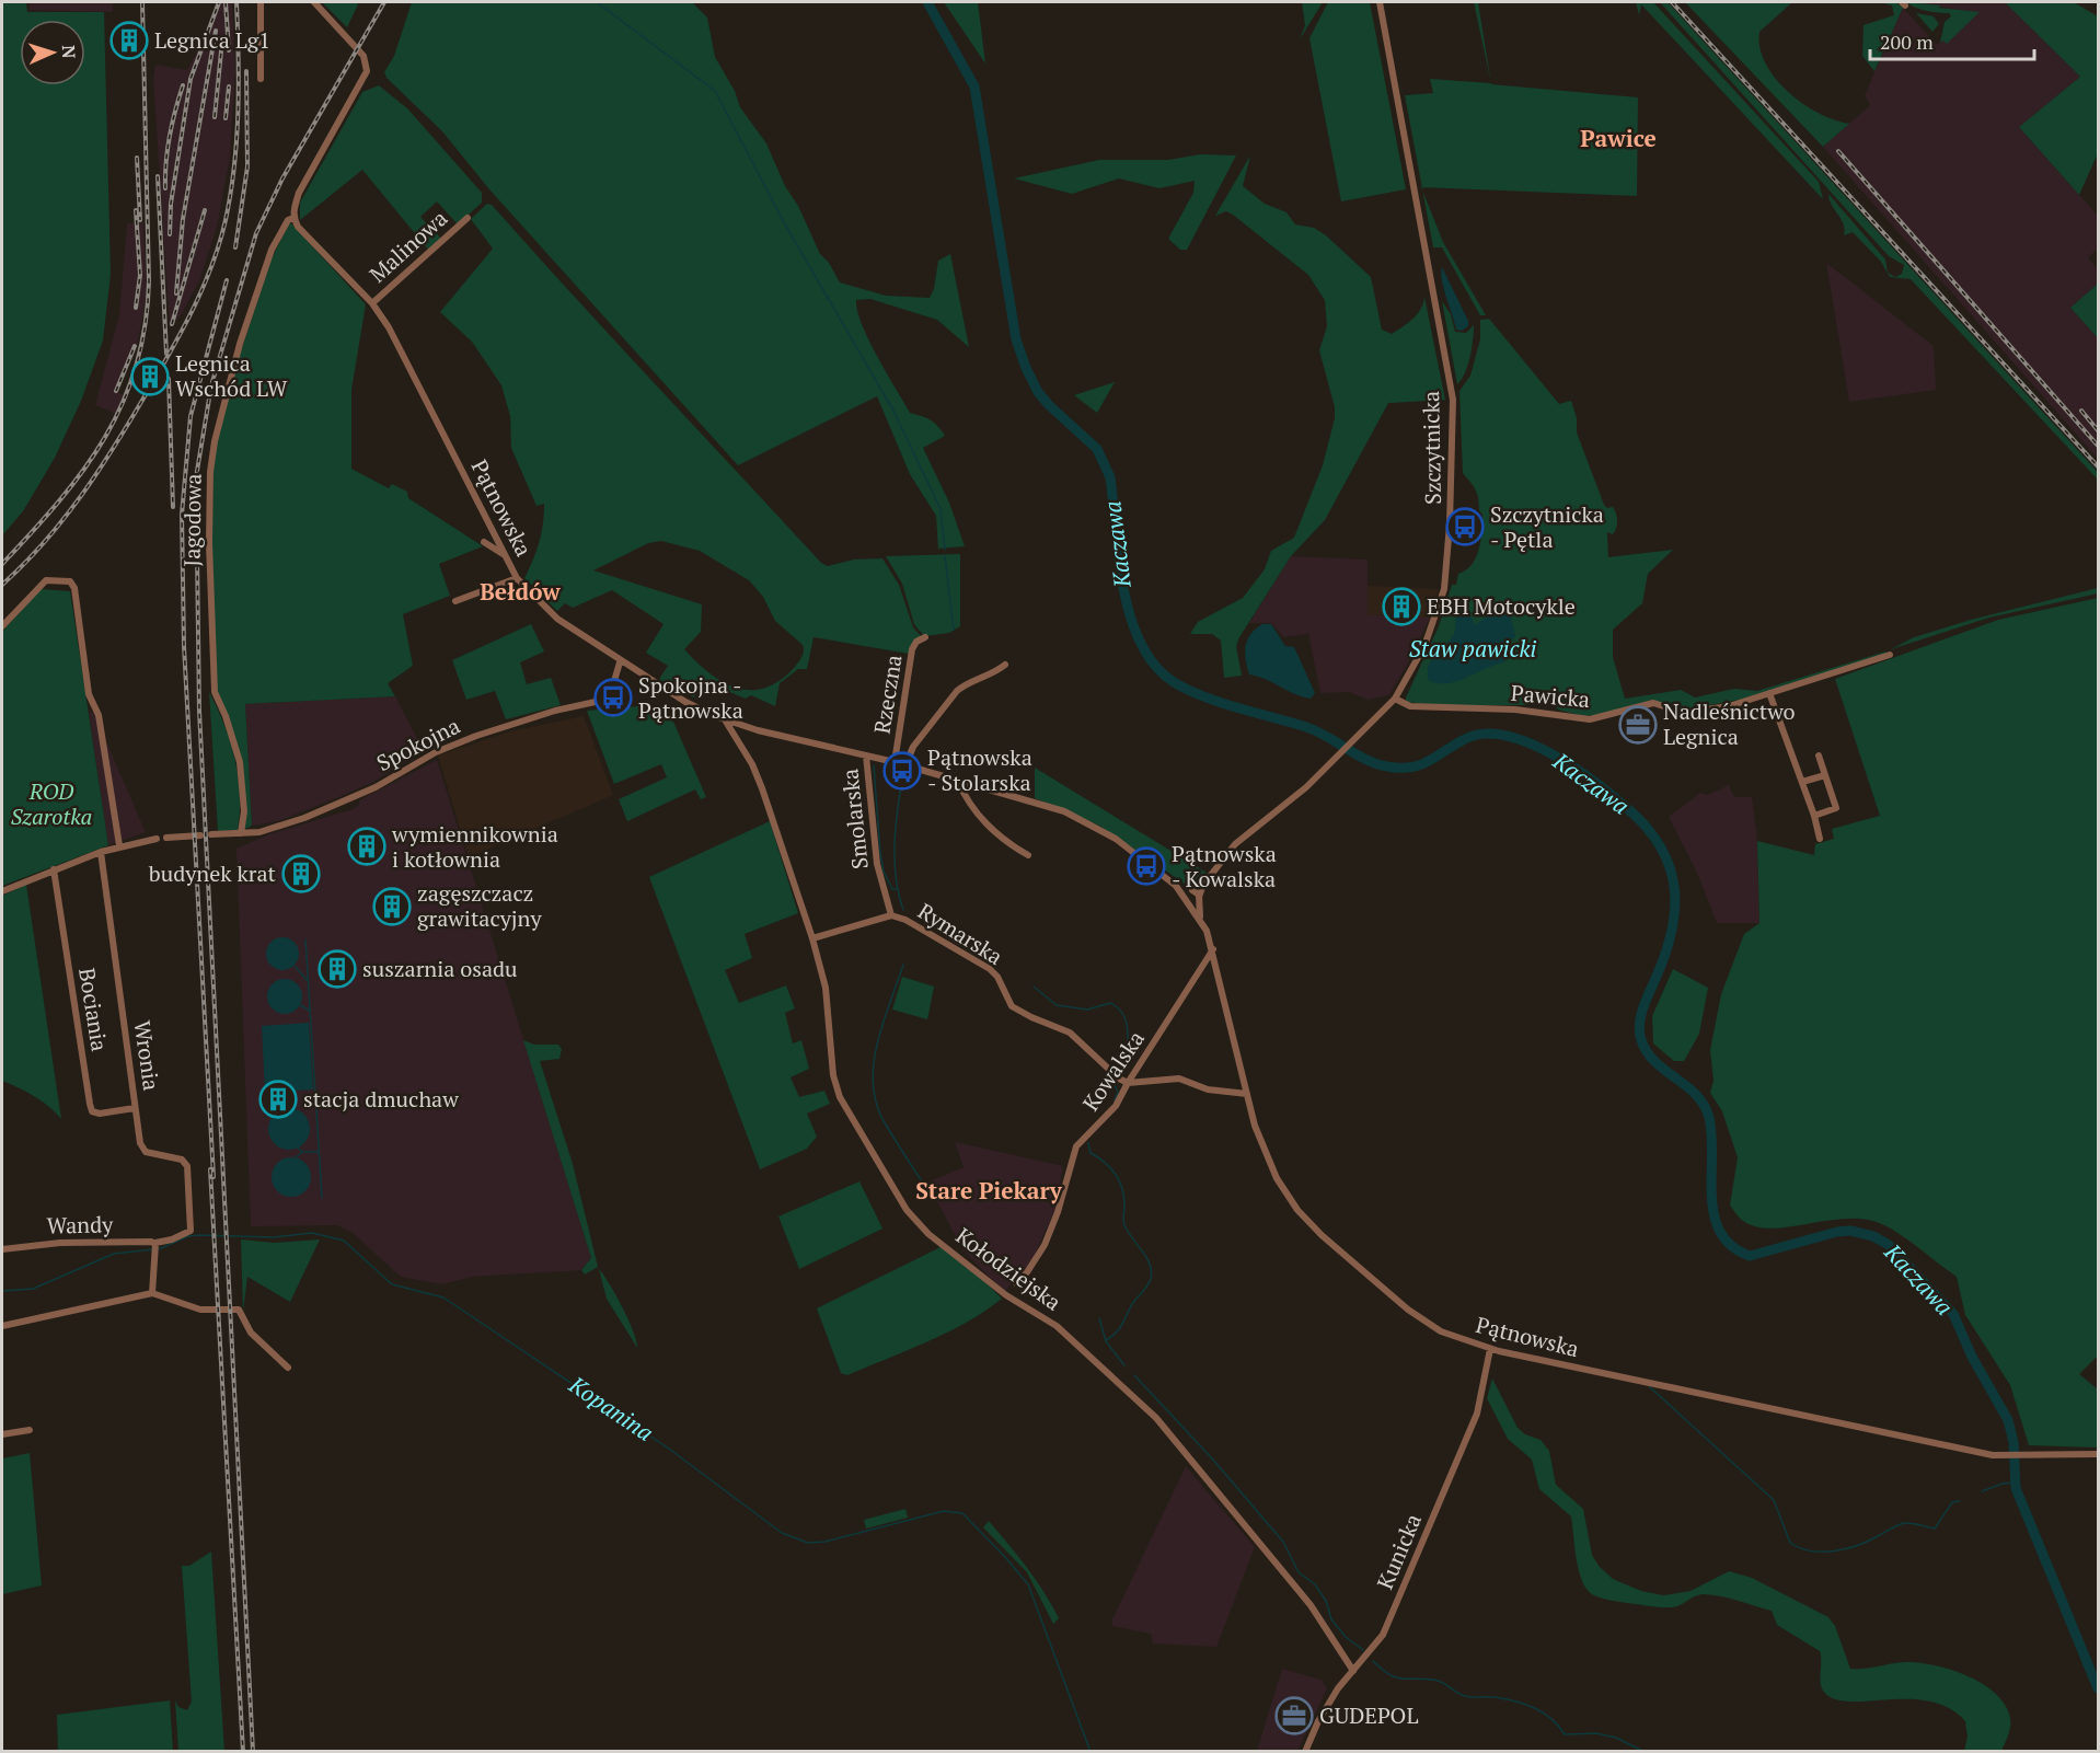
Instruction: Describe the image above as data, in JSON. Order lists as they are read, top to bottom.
{
  "streets": {
    "street": [
      "Malinowa",
      "Szczytnicka",
      "Pątnowska",
      "Jagodowa",
      "Rzeczna",
      "Pawicka",
      "Spokojna",
      "Smolarska",
      "Rymarska",
      "Bociania",
      "Wronia",
      "Kowalska",
      "Wandy",
      "Kołodziejska",
      "Kunicka"
    ]
  },
  "crossings": [
    ["Malinowa", "Pątnowska"],
    ["Szczytnicka", "Pątnowska"],
    ["Szczytnicka", "Pawicka"],
    ["Pątnowska", "Jagodowa"],
    ["Pątnowska", "Rzeczna"],
    ["Pątnowska", "Spokojna"],
    ["Pątnowska", "Smolarska"],
    ["Pątnowska", "Kowalska"],
    ["Pątnowska", "Kołodziejska"],
    ["Pątnowska", "Kunicka"],
    ["Jagodowa", "Spokojna"],
    ["Smolarska", "Rymarska"],
    ["Rymarska", "Kowalska"],
    ["Rymarska", "Kołodziejska"],
    ["Bociania", "Wronia"],
    ["Wronia", "Wandy"],
    ["Kołodziejska", "Kunicka"]
  ],
  "districts": ["Pawice", "Bełdów", "Stare Piekary"],
  "water": ["Kaczawa", "Staw pawicki", "Kopanina"],
  "parks": ["ROD Szarotka"],
  "places": {
    "building": [
      "Legnica Lg1",
      "Legnica Wschód LW",
      "EBH Motocykle",
      "wymiennikownia i kotłownia",
      "budynek krat",
      "zagęszczacz grawitacyjny",
      "suszarnia osadu",
      "stacja dmuchaw"
    ],
    "bus stop": [
      "Szczytnicka - Pętla",
      "Spokojna - Pątnowska",
      "Pątnowska - Stolarska",
      "Pątnowska - Kowalska"
    ],
    "office": ["Nadleśnictwo Legnica", "GUDEPOL"]
  },
  "scale_bar": "200 m",
  "north": "right"
}
